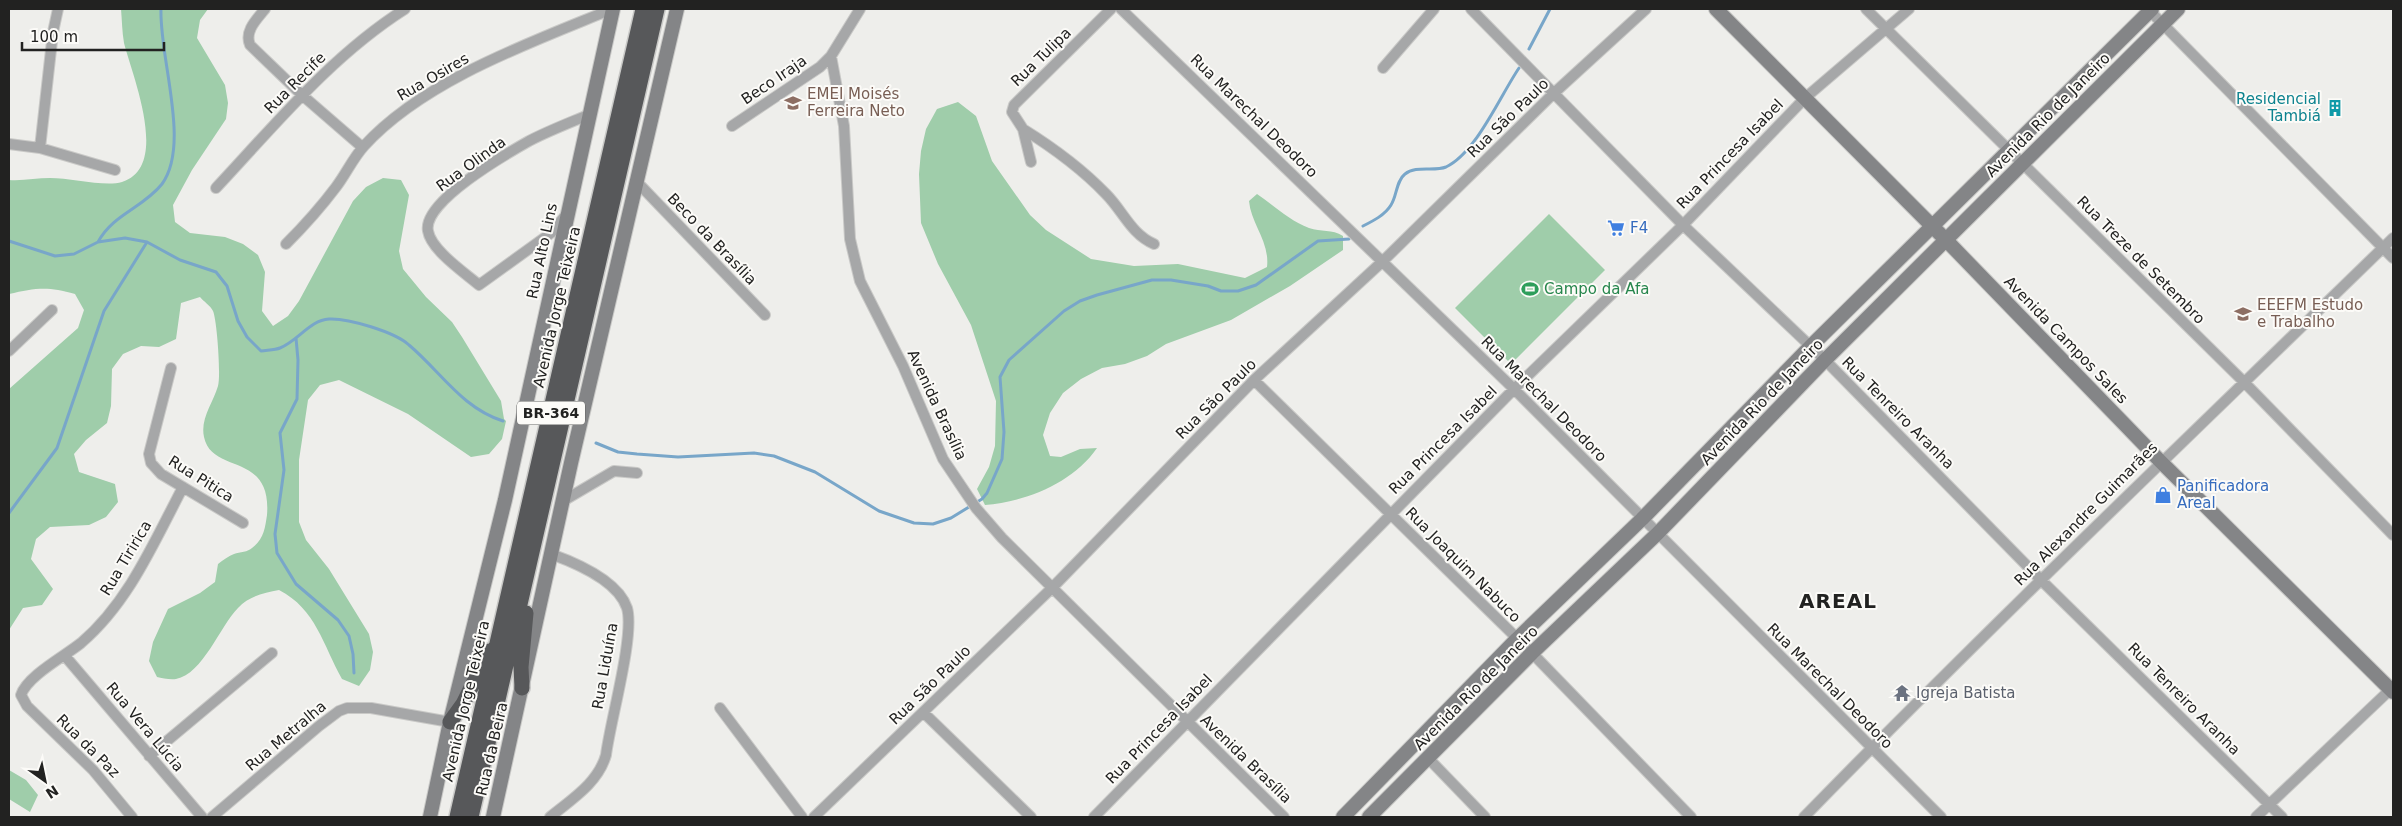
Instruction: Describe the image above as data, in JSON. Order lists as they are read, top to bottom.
{
  "streets": {
    "highway": ["Avenida Jorge Teixeira", "BR-364"],
    "main road": [
      "Avenida Rio de Janeiro",
      "Rua Alto Lins",
      "Avenida Campos Sales",
      "Rua da Beira"
    ],
    "street": [
      "Rua Tulipa",
      "Rua Osires",
      "Beco Iraja",
      "Rua Recife",
      "Rua Marechal Deodoro",
      "Rua São Paulo",
      "Rua Princesa Isabel",
      "Rua Olinda",
      "Beco da Brasília",
      "Rua Treze de Setembro",
      "Avenida Brasília",
      "Rua Tenreiro Aranha",
      "Rua Pitica",
      "Rua Alexandre Guimarães",
      "Rua Tiririca",
      "Rua Joaquim Nabuco",
      "Rua Liduína",
      "Rua Vera Lúcia",
      "Rua Metralha",
      "Rua da Paz"
    ]
  },
  "crossings": [
    ["Rua Osires", "Rua Alto Lins"],
    ["Beco Iraja", "Avenida Brasília"],
    ["Avenida Rio de Janeiro", "Rua Marechal Deodoro"],
    ["Avenida Rio de Janeiro", "Rua Treze de Setembro"],
    ["Avenida Rio de Janeiro", "Avenida Campos Sales"],
    ["Avenida Rio de Janeiro", "Rua Tenreiro Aranha"],
    ["Avenida Rio de Janeiro", "Rua Joaquim Nabuco"],
    ["Rua Marechal Deodoro", "Rua São Paulo"],
    ["Rua Marechal Deodoro", "Rua Princesa Isabel"],
    ["Rua Marechal Deodoro", "Rua Alexandre Guimarães"],
    ["Rua São Paulo", "Avenida Brasília"],
    ["Rua São Paulo", "Rua Tenreiro Aranha"],
    ["Rua São Paulo", "Rua Joaquim Nabuco"],
    ["Rua Princesa Isabel", "Rua Treze de Setembro"],
    ["Rua Princesa Isabel", "Avenida Campos Sales"],
    ["Rua Princesa Isabel", "Avenida Brasília"],
    ["Rua Princesa Isabel", "Rua Tenreiro Aranha"],
    ["Rua Princesa Isabel", "Rua Joaquim Nabuco"],
    ["Rua Olinda", "Rua Alto Lins"],
    ["Beco da Brasília", "Rua da Beira"],
    ["Rua Alto Lins", "Rua Metralha"],
    ["Rua Treze de Setembro", "Rua Alexandre Guimarães"],
    ["Avenida Campos Sales", "Rua Alexandre Guimarães"],
    ["Rua Tenreiro Aranha", "Rua Alexandre Guimarães"],
    ["Rua Pitica", "Rua Tiririca"],
    ["Rua Tiririca", "Rua Vera Lúcia"],
    ["Rua Tiririca", "Rua da Paz"],
    ["Rua Liduína", "Rua da Beira"]
  ],
  "districts": ["AREAL"],
  "places": {
    "school or university": ["EMEI Moisés Ferreira Neto", "EEEFM Estudo e Trabalho"],
    "building": ["Residencial Tambiá"],
    "supermarket": ["F4"],
    "sports": ["Campo da Afa"],
    "shop": ["Panificadora Areal"],
    "temple": ["Igreja Batista"]
  },
  "scale_bar": "100 m",
  "north": "bottom right"
}
